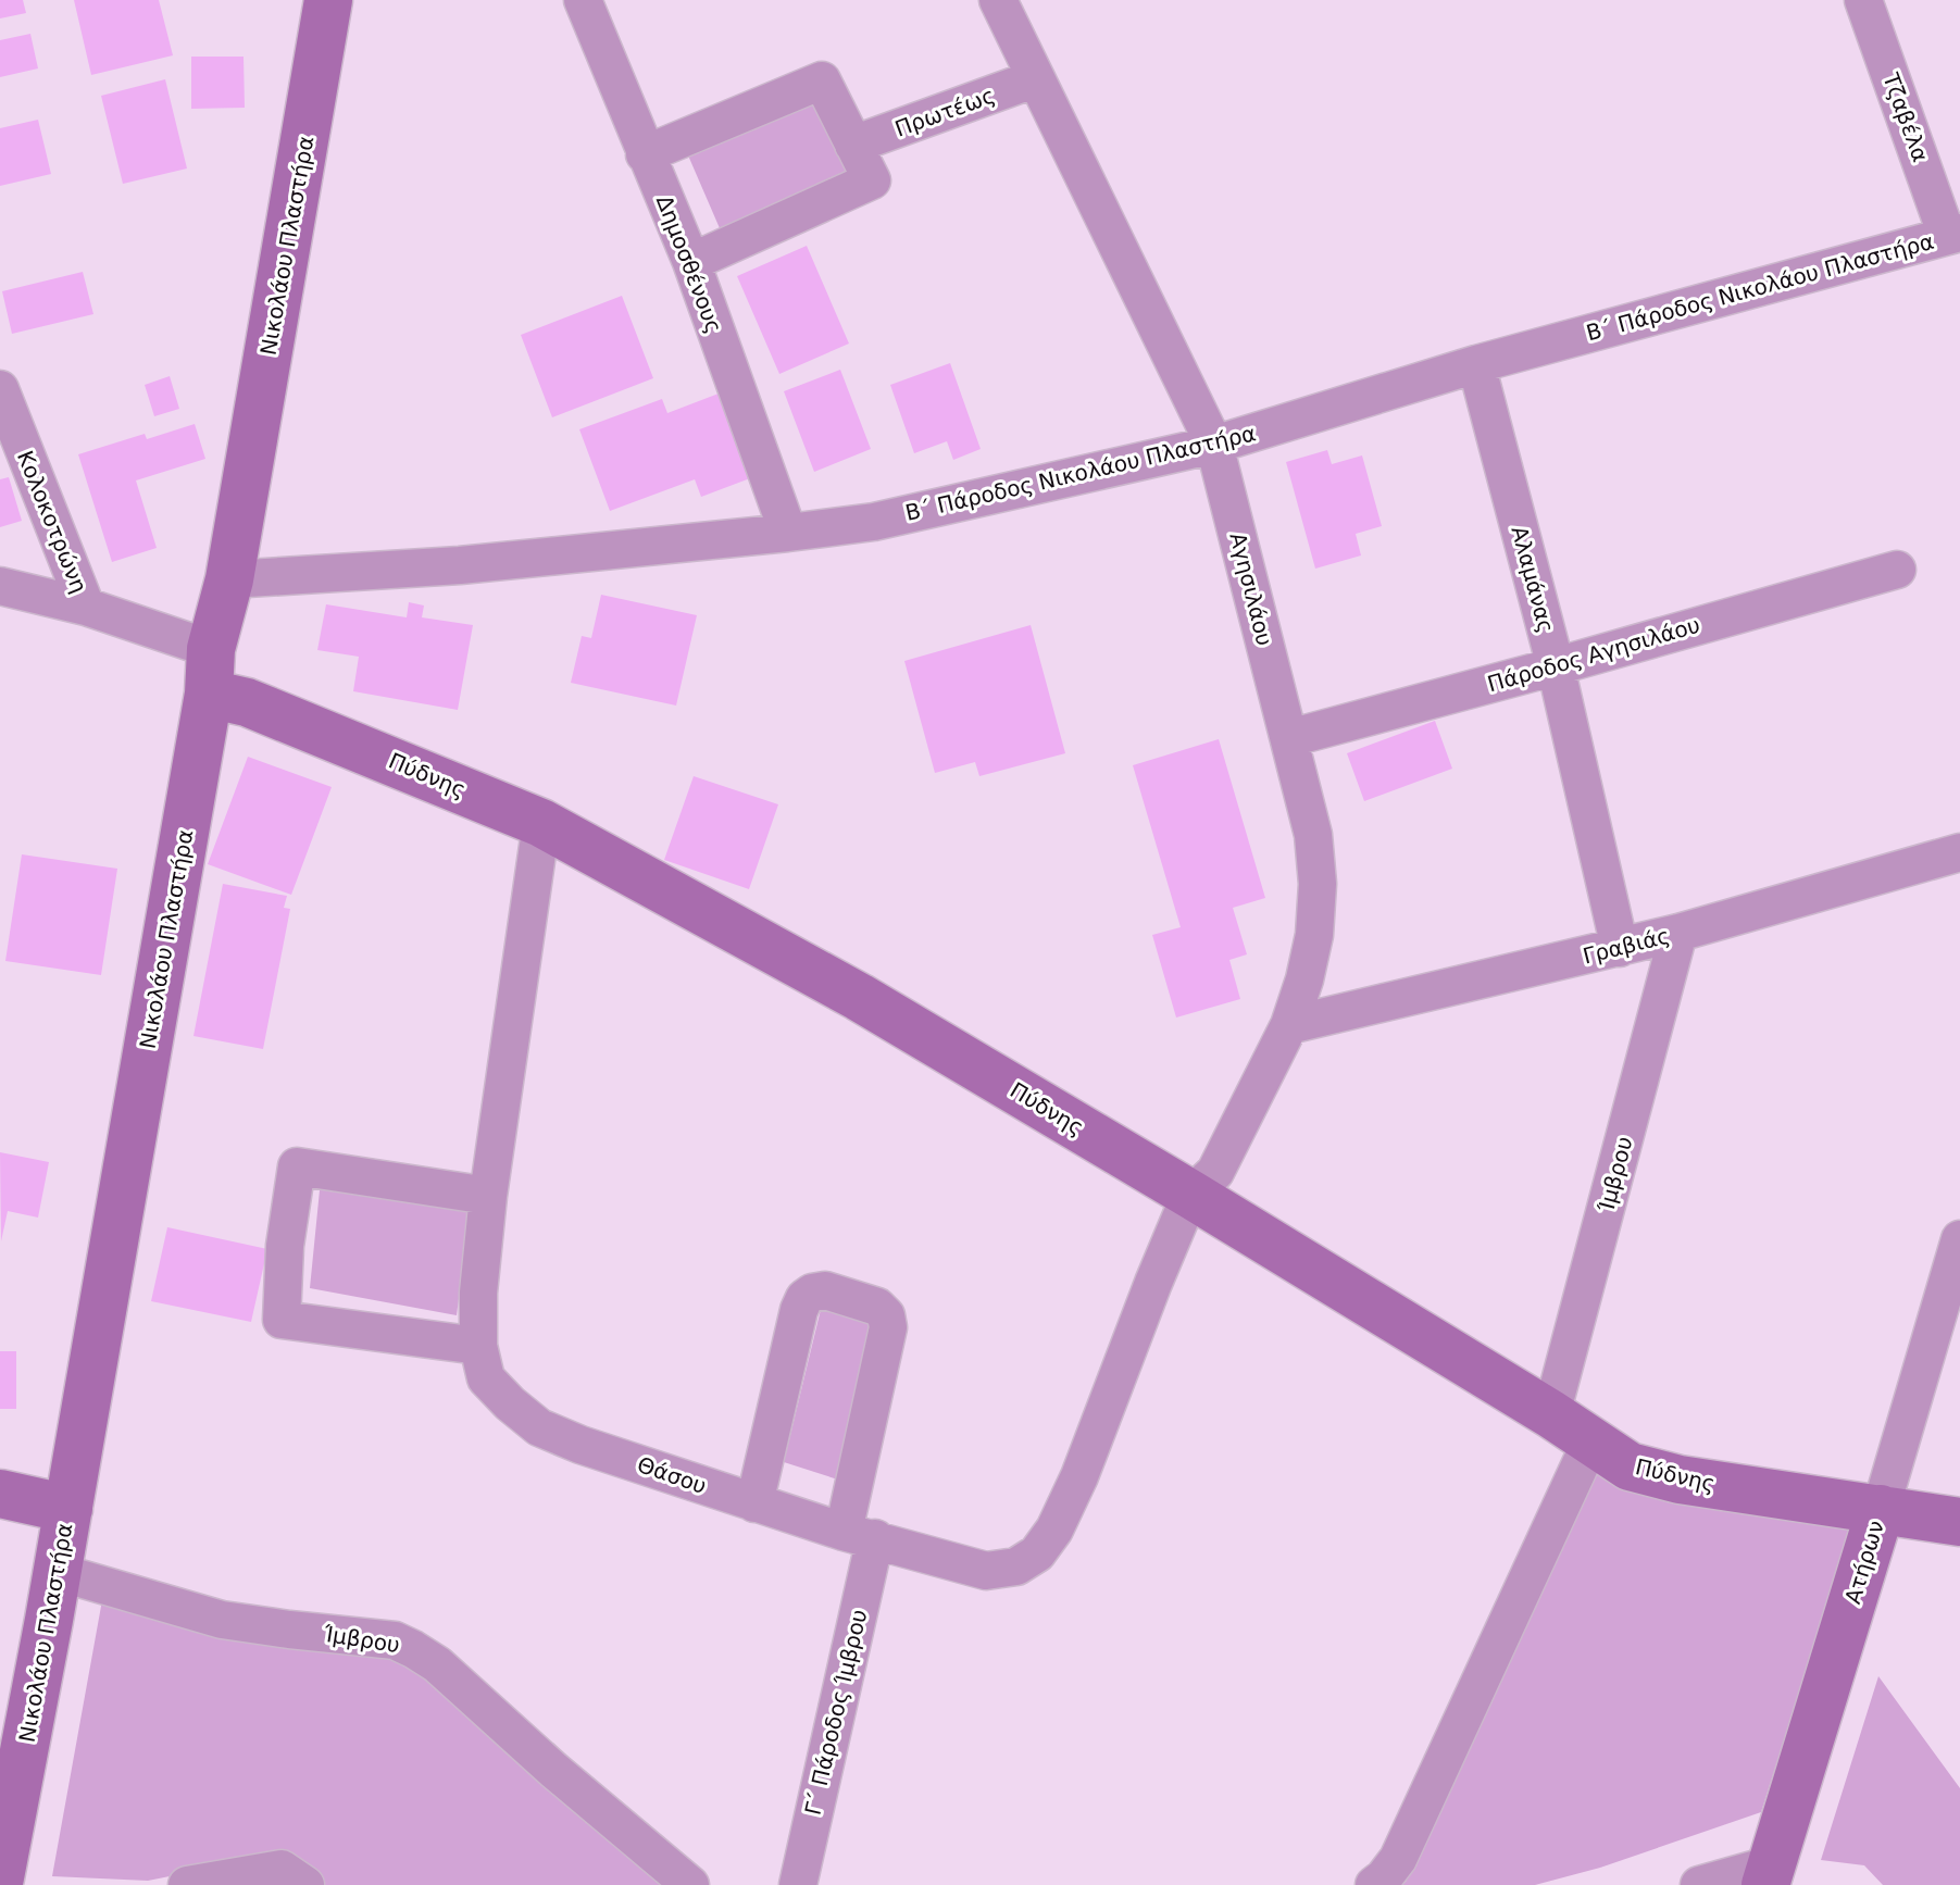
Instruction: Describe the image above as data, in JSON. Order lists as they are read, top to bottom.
{
  "streets": {
    "street": [
      "Πρωτέως",
      "Τζαβέλα",
      "Νικολάου Πλαστήρα",
      "Δημοσθένους",
      "Β΄ Πάροδος Νικολάου Πλαστήρα",
      "Κολοκοτρώνη",
      "Αλαμάνας",
      "Αγησιλάου",
      "Πάροδος Αγησιλάου",
      "Πύδνης",
      "Γραβιάς",
      "Ίμβρου",
      "Θάσου",
      "Ατήρων",
      "Γ΄ Πάροδος Ίμβρου"
    ]
  },
  "crossings": [
    ["Πρωτέως", "Αγησιλάου"],
    ["Τζαβέλα", "Β΄ Πάροδος Νικολάου Πλαστήρα"],
    ["Νικολάου Πλαστήρα", "Β΄ Πάροδος Νικολάου Πλαστήρα"],
    ["Νικολάου Πλαστήρα", "Πύδνης"],
    ["Νικολάου Πλαστήρα", "Ίμβρου"],
    ["Δημοσθένους", "Β΄ Πάροδος Νικολάου Πλαστήρα"],
    ["Β΄ Πάροδος Νικολάου Πλαστήρα", "Αλαμάνας"],
    ["Β΄ Πάροδος Νικολάου Πλαστήρα", "Αγησιλάου"],
    ["Κολοκοτρώνη", "Πύδνης"],
    ["Αλαμάνας", "Πάροδος Αγησιλάου"],
    ["Αλαμάνας", "Γραβιάς"],
    ["Αγησιλάου", "Πάροδος Αγησιλάου"],
    ["Αγησιλάου", "Πύδνης"],
    ["Αγησιλάου", "Γραβιάς"],
    ["Αγησιλάου", "Θάσου"],
    ["Πύδνης", "Ίμβρου"],
    ["Πύδνης", "Θάσου"],
    ["Πύδνης", "Ατήρων"],
    ["Γραβιάς", "Ίμβρου"],
    ["Θάσου", "Γ΄ Πάροδος Ίμβρου"]
  ]
}
